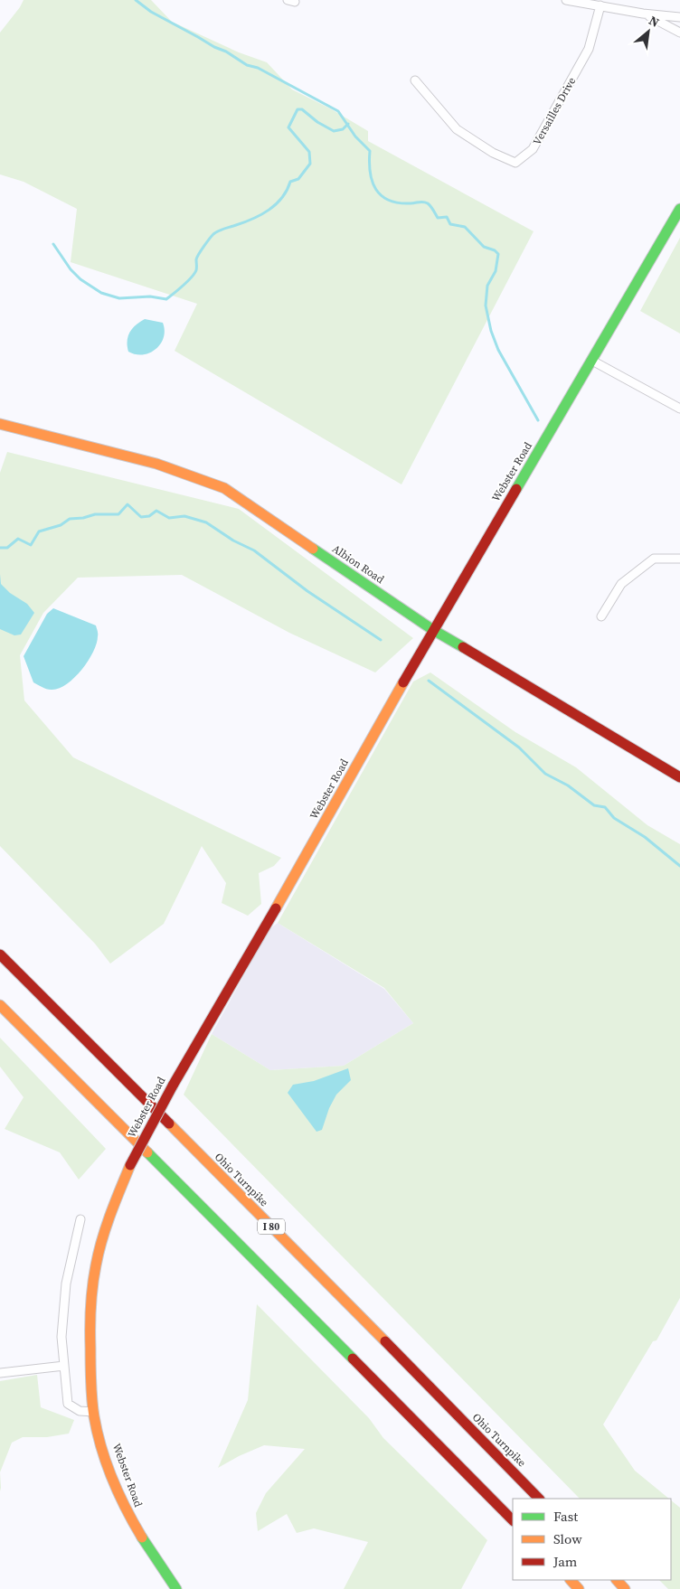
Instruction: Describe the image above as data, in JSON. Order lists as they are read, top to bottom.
{
  "streets": {
    "main road": [
      "Webster Road",
      "Albion Road",
      "Ohio Turnpike",
      "I 80"
    ],
    "street": ["Versailles Drive"]
  },
  "crossings": [
    ["Webster Road", "Albion Road"]
  ],
  "legend": ["Fast", "Slow", "Jam"],
  "north": "top right"
}
